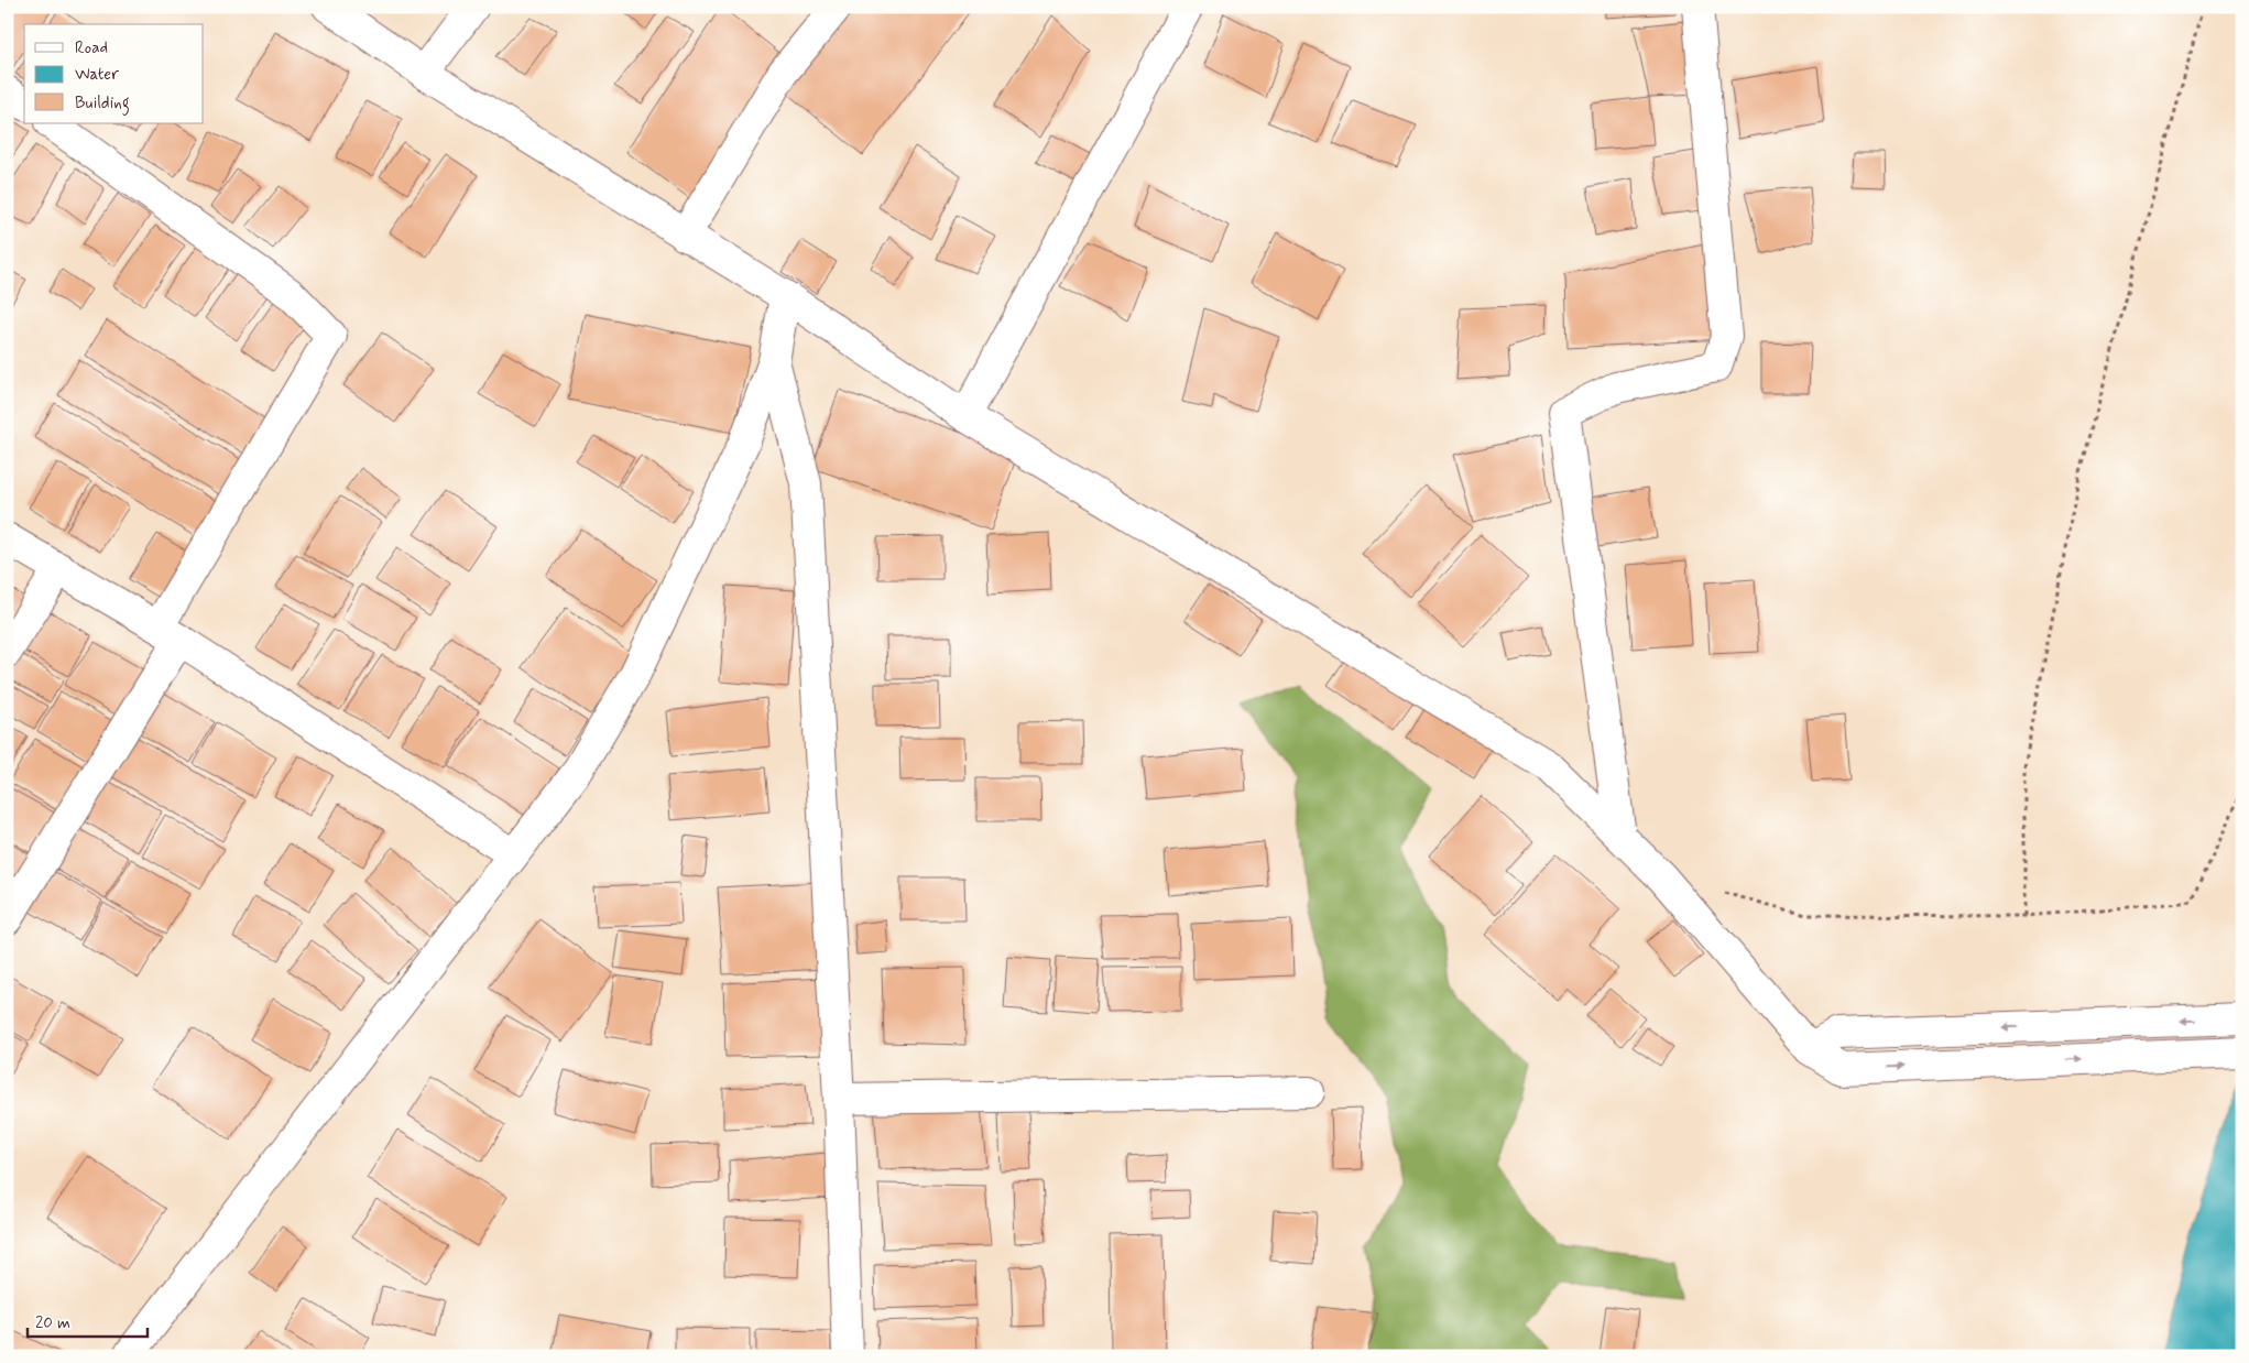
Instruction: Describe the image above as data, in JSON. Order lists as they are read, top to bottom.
{
  "legend": ["Road", "Water", "Building"],
  "scale_bar": "20 m"
}
